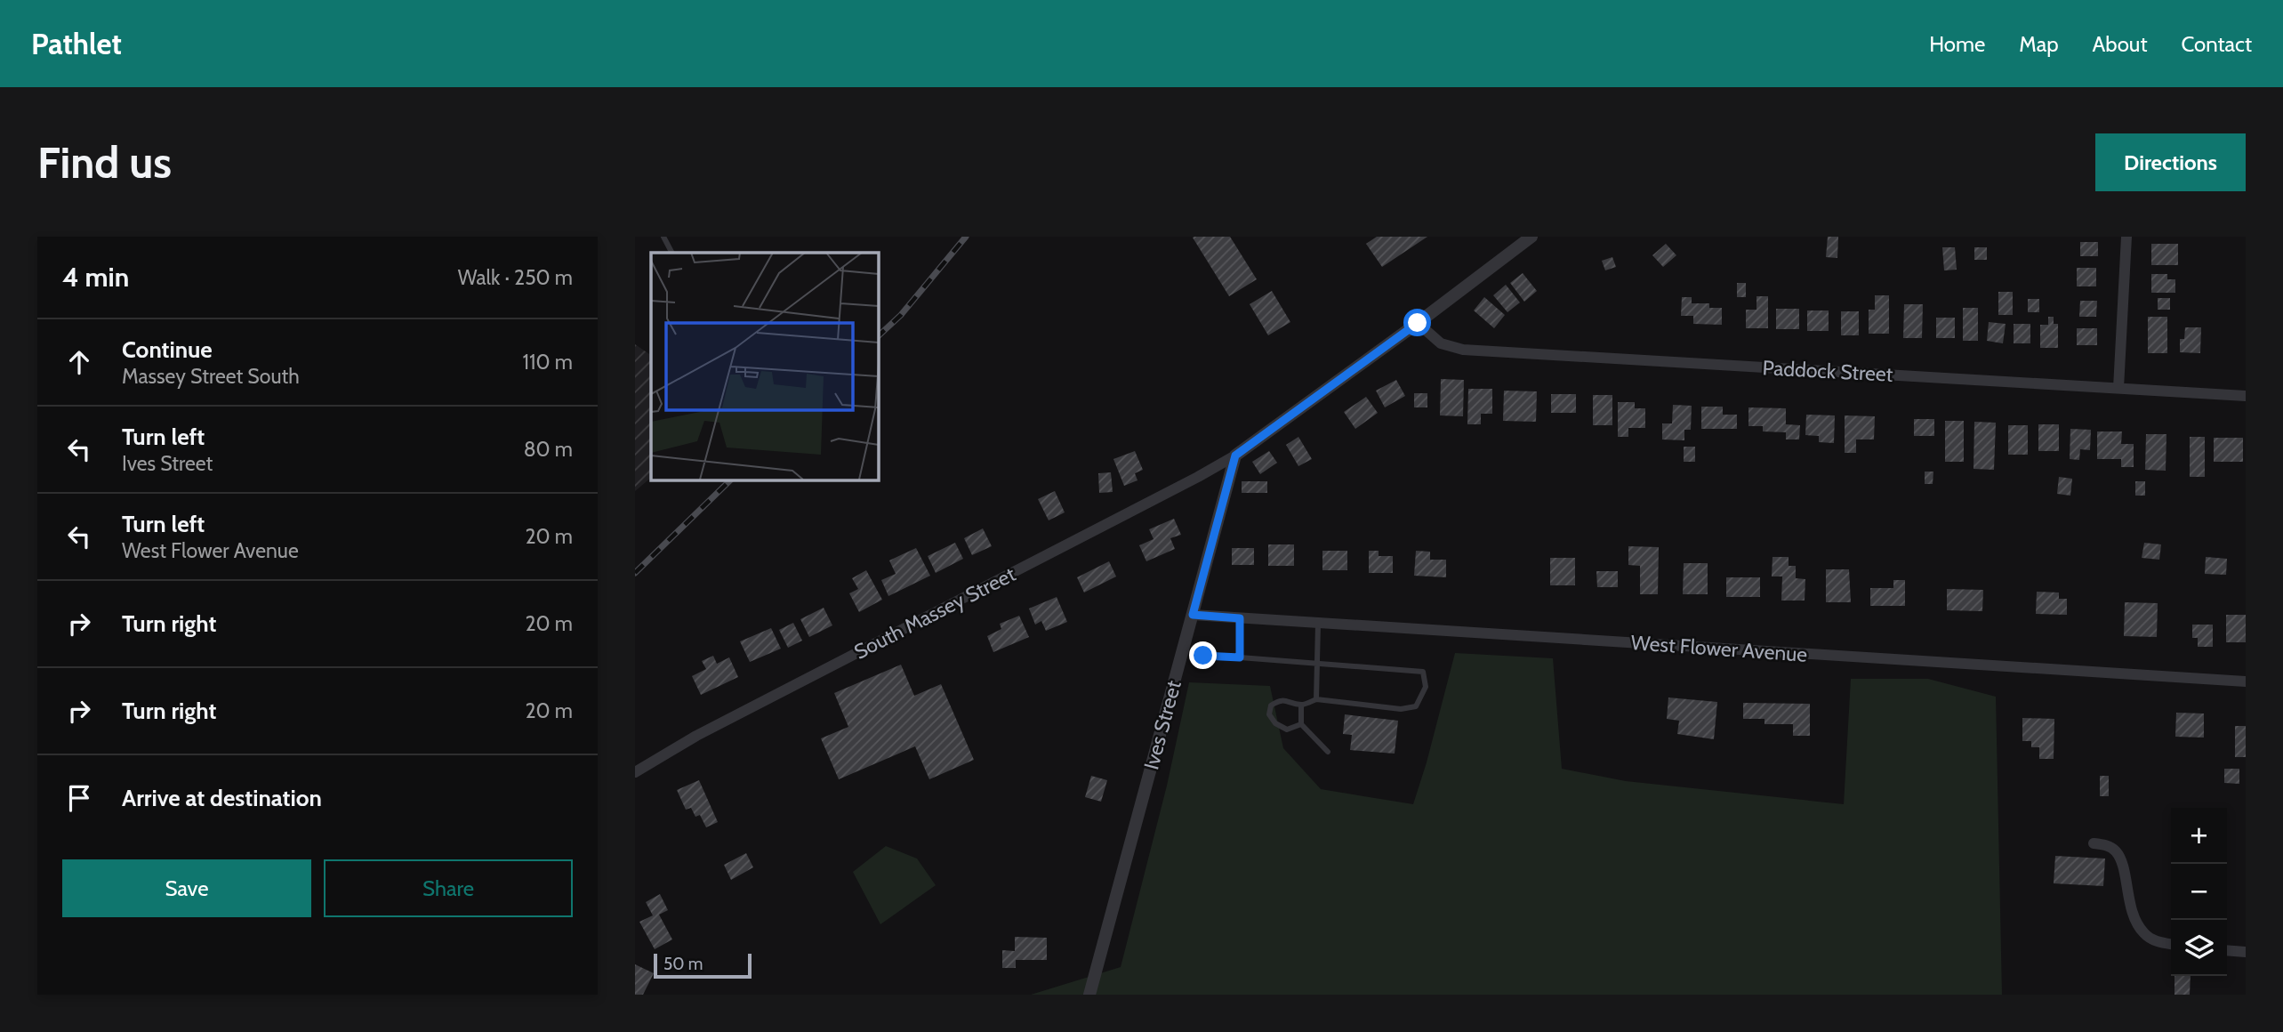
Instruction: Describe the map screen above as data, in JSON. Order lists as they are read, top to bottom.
{
  "streets": {
    "street": [
      "Paddock Street",
      "South Massey Street",
      "West Flower Avenue",
      "Ives Street"
    ]
  },
  "crossings": [
    ["South Massey Street", "Ives Street"],
    ["West Flower Avenue", "Ives Street"]
  ],
  "scale_bar": "50 m",
  "page": {
    "header": "Pathlet",
    "nav": [
      "Home",
      "Map",
      "About",
      "Contact"
    ],
    "buttons": [
      "Directions",
      ["Save", "Share"]
    ],
    "title": "Find us",
    "heading": ["4 min", "Walk · 250 m"],
    "list": [
      ["Continue", "Massey Street South", "110 m"],
      ["Turn left", "Ives Street", "80 m"],
      ["Turn left", "West Flower Avenue", "20 m"],
      ["Turn right", "20 m"],
      ["Turn right", "20 m"],
      "Arrive at destination"
    ],
    "map_buttons": ["+", "−"],
    "scale": "50 m"
  }
}
